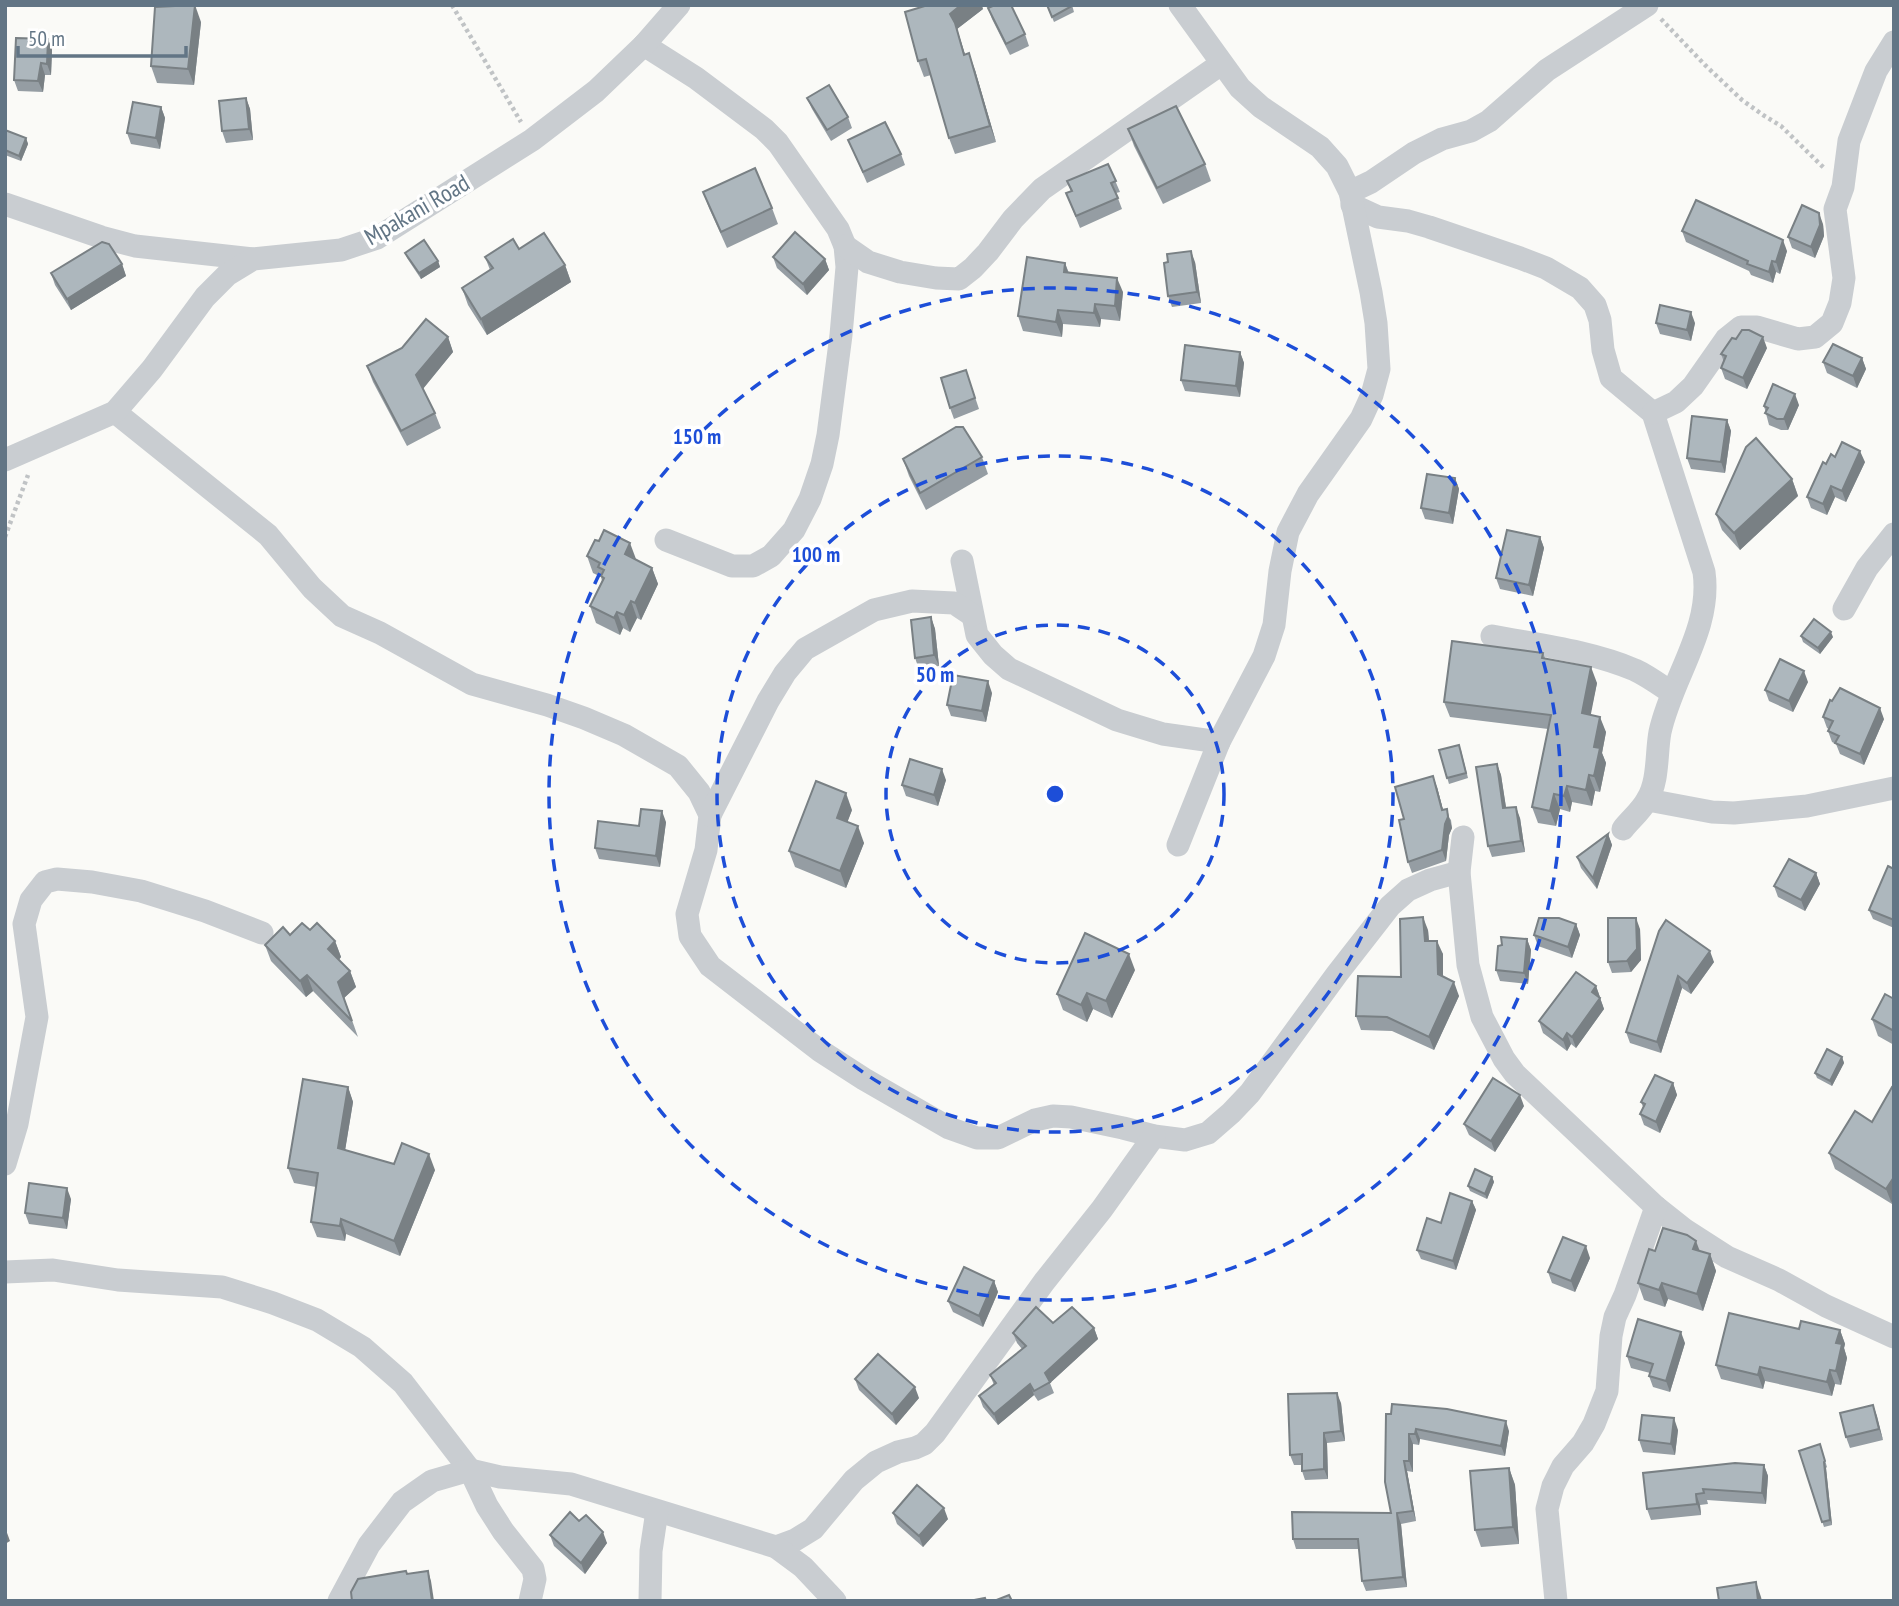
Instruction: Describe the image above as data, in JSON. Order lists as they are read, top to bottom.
{
  "streets": {
    "street": ["Mpakani Road"]
  },
  "scale_bar": "50 m",
  "rings": ["150 m", "100 m", "50 m"]
}
